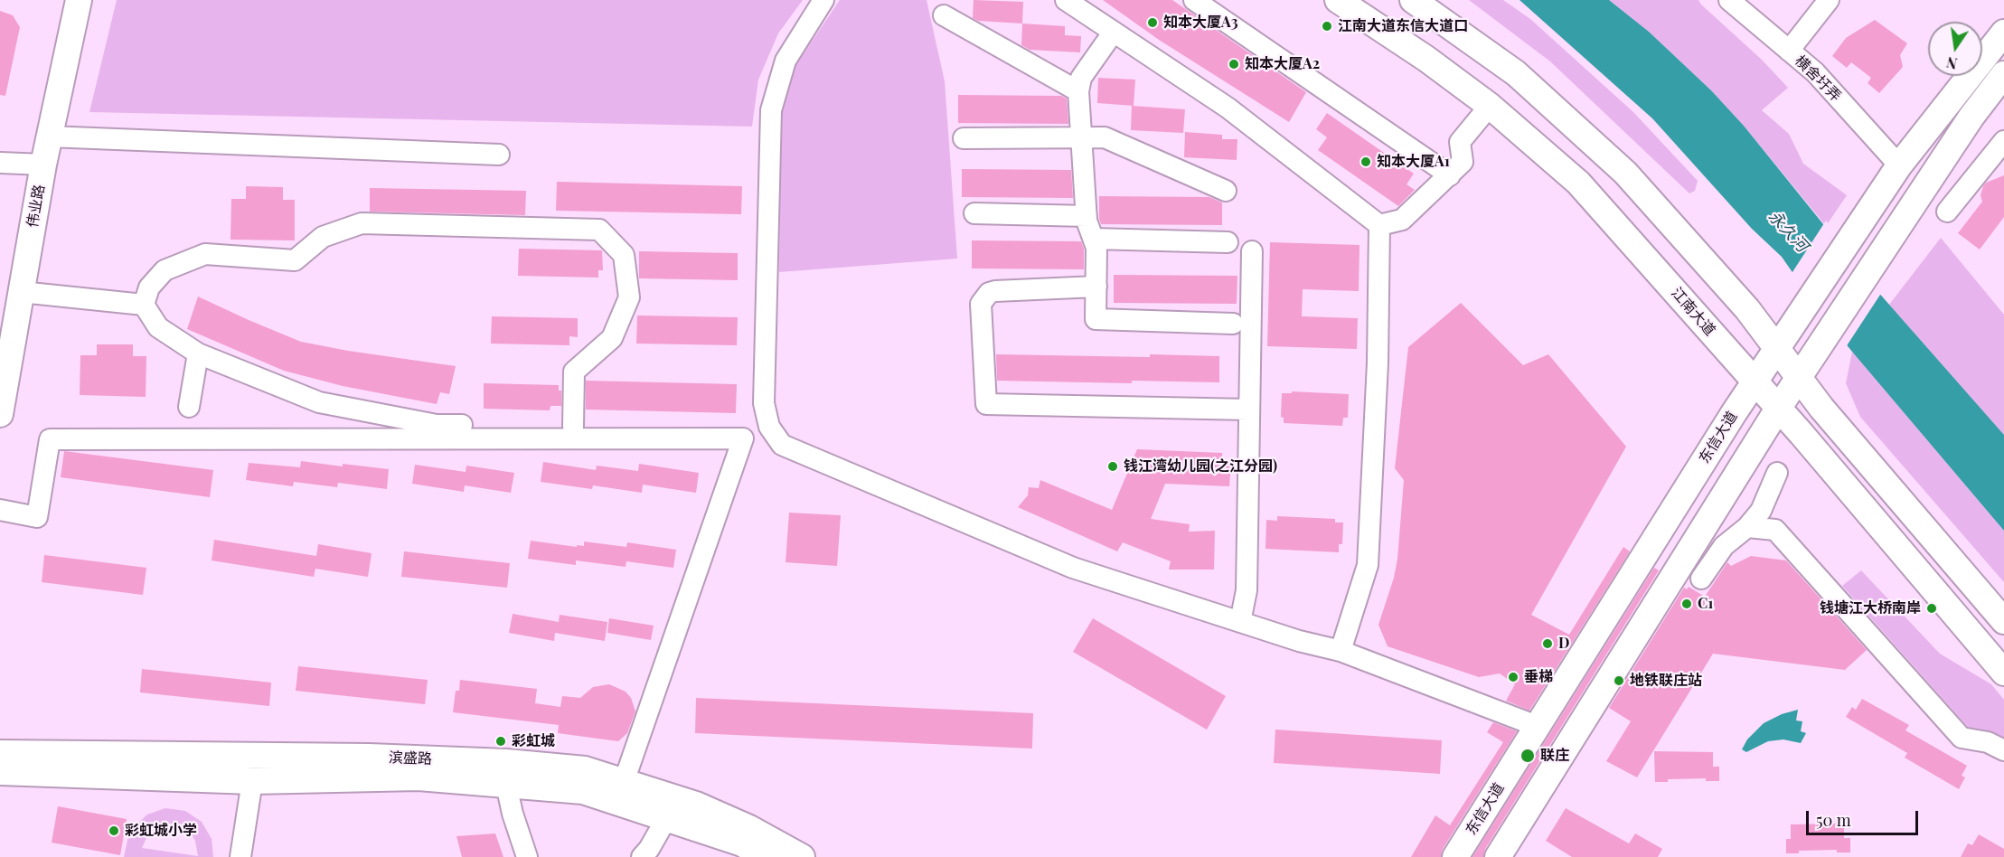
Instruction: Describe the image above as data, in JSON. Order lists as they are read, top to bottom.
{
  "streets": {
    "main road": [
      "伟业路",
      "江南大道",
      "东信大道",
      "滨盛路"
    ],
    "street": ["横舍圩弄"]
  },
  "crossings": [
    ["横舍圩弄", "东信大道"],
    ["江南大道", "东信大道"]
  ],
  "water": ["永久河"],
  "places": [
    "知本大厦A3",
    "江南大道东信大道口",
    "知本大厦A2",
    "知本大厦A1",
    "钱江湾幼儿园(之江分园)",
    "C1",
    "钱塘江大桥南岸",
    "D",
    "垂梯",
    "地铁联庄站",
    "彩虹城",
    "联庄",
    "彩虹城小学"
  ],
  "scale_bar": "50 m",
  "north": "bottom"
}
